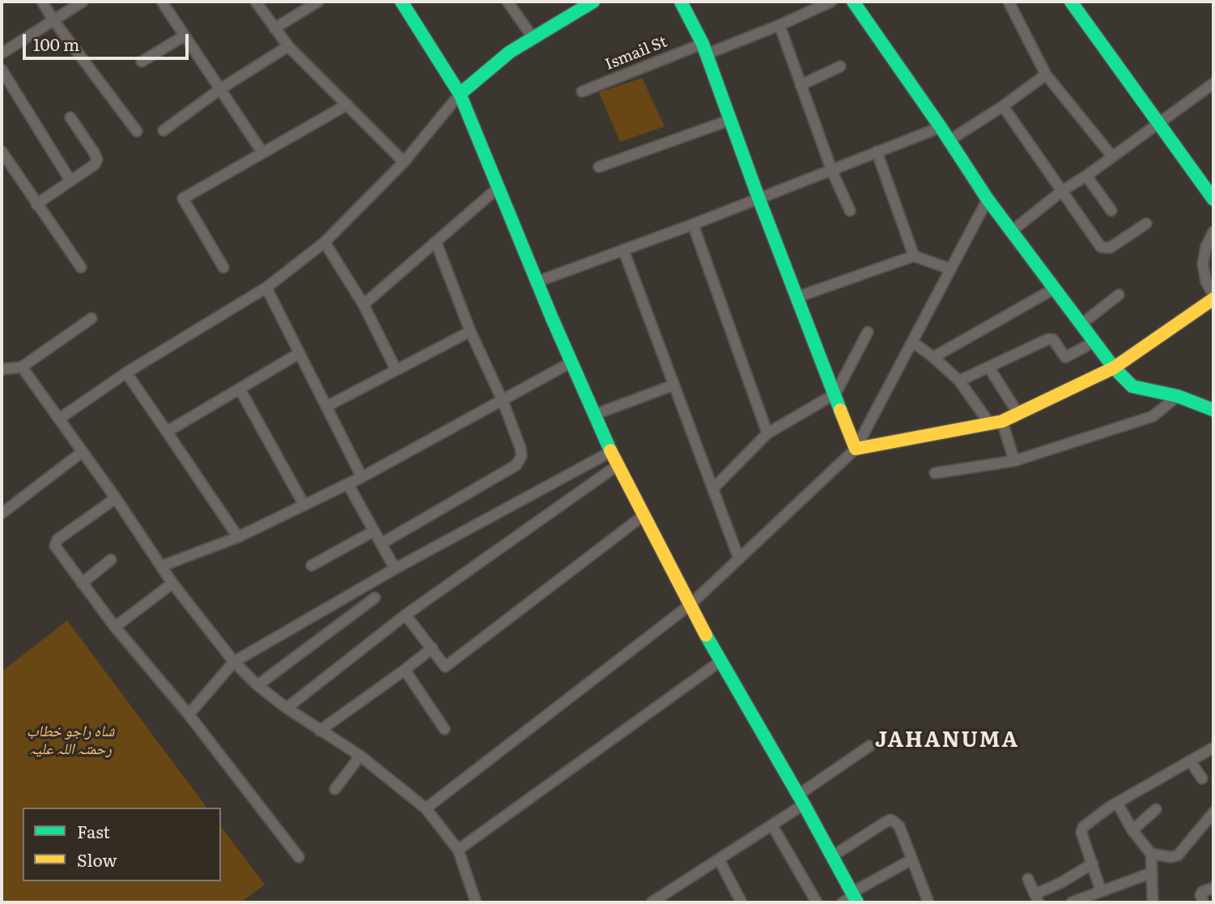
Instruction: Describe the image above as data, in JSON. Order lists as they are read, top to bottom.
{
  "streets": {
    "street": ["Ismail St"]
  },
  "districts": ["JAHANUMA"],
  "parks": ["شاہ راجو خطاب رحمتہ اللہ علیہ"],
  "legend": ["Fast", "Slow"],
  "scale_bar": "100 m"
}
